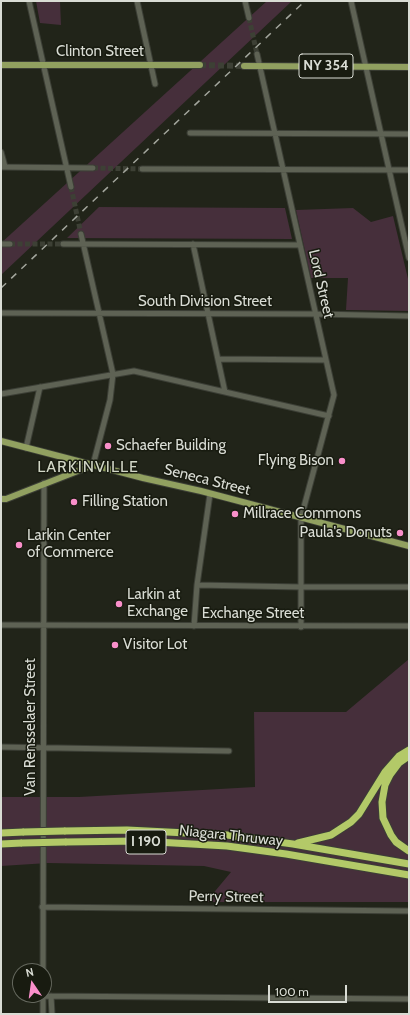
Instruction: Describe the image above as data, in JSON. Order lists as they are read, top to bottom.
{
  "streets": {
    "highway": ["Niagara Thruway", "I 190"],
    "main road": ["Clinton Street", "NY 354", "Seneca Street"],
    "street": [
      "Lord Street",
      "South Division Street",
      "Exchange Street",
      "Van Rensselaer Street",
      "Perry Street"
    ]
  },
  "crossings": [
    ["NY 354", "Lord Street"],
    ["Lord Street", "South Division Street"],
    ["Lord Street", "Seneca Street"],
    ["Lord Street", "Exchange Street"],
    ["Exchange Street", "Van Rensselaer Street"],
    ["Van Rensselaer Street", "Perry Street"]
  ],
  "districts": ["LARKINVILLE"],
  "places": [
    "Schaefer Building",
    "Flying Bison",
    "Filling Station",
    "Millrace Commons",
    "Paula's Donuts",
    "Larkin Center of Commerce",
    "Larkin at Exchange",
    "Visitor Lot"
  ],
  "scale_bar": "100 m",
  "north": "top"
}
